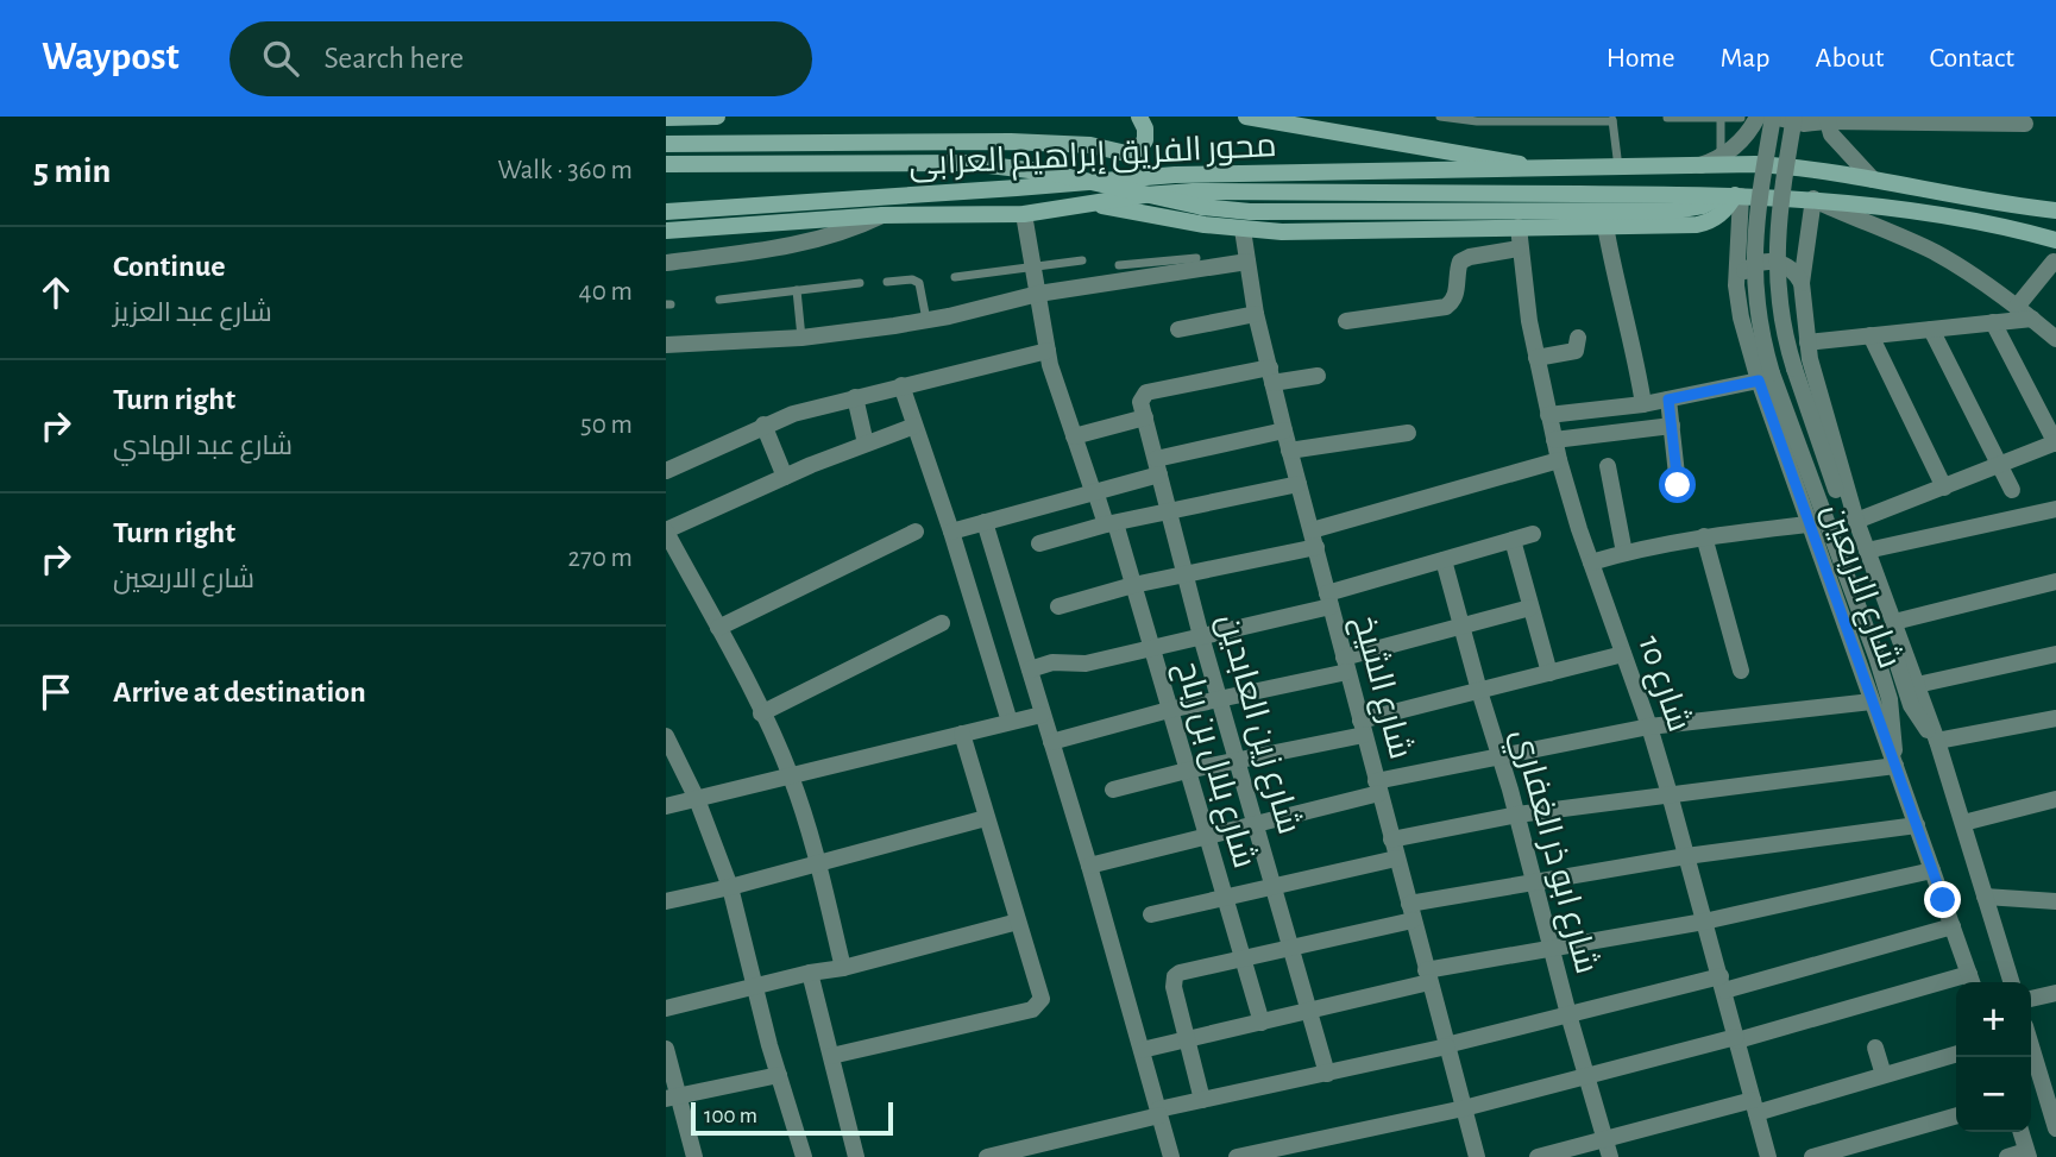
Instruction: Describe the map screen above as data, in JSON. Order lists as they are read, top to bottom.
{
  "streets": {
    "main road": ["محور الفريق إبراهيم العرابى"],
    "street": [
      "شارع الاربعين",
      "شارع 10",
      "شارع الشيخ",
      "شارع زين العابدين",
      "شارع بلال بن رباح",
      "شارع ابو ذر الغفاري"
    ]
  },
  "crossings": [
    ["محور الفريق إبراهيم العرابى", "شارع الاربعين"],
    ["محور الفريق إبراهيم العرابى", "شارع بلال بن رباح"],
    ["شارع الشيخ", "شارع زين العابدين"]
  ],
  "scale_bar": "100 m",
  "page": {
    "header": "Waypost",
    "search": "Search here",
    "nav": [
      "Home",
      "Map",
      "About",
      "Contact"
    ],
    "heading": ["5 min", "Walk · 360 m"],
    "list": [
      ["Continue", "شارع عبد العزيز", "40 m"],
      ["Turn right", "شارع عبد الهادي", "50 m"],
      ["Turn right", "شارع الاربعين", "270 m"],
      "Arrive at destination"
    ],
    "map_buttons": ["+", "−"],
    "scale": "100 m"
  }
}
